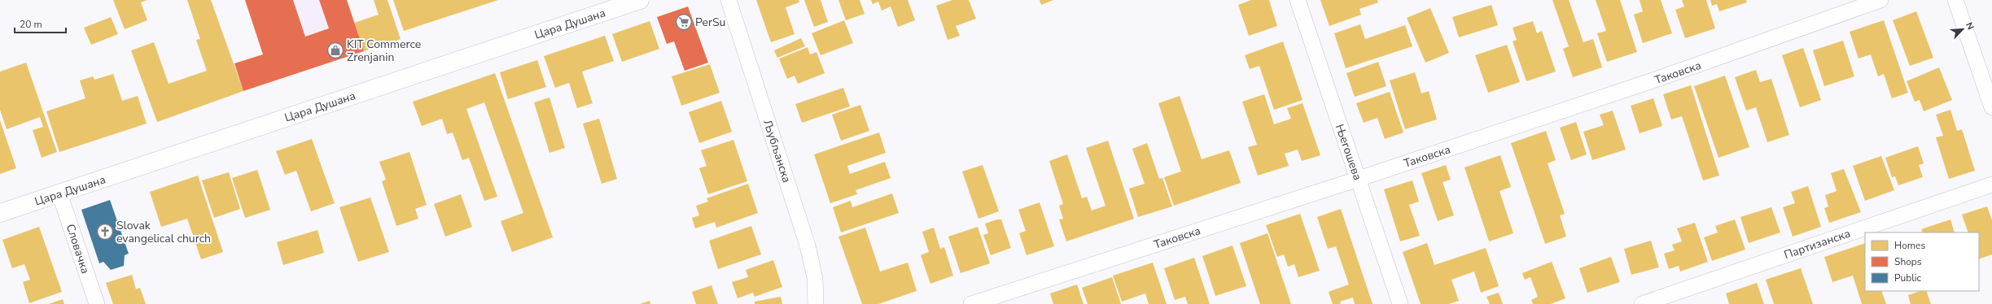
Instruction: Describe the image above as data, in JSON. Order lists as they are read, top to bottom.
{
  "streets": {
    "street": [
      "Цара Душана",
      "Таковска",
      "Љубљанска",
      "Његошева",
      "Партизанска",
      "Словачка"
    ]
  },
  "crossings": [
    ["Цара Душана", "Словачка"],
    ["Таковска", "Његошева"]
  ],
  "places": {
    "supermarket": ["PerSu"],
    "shop": ["KIT Commerce Zrenjanin"],
    "church": ["Slovak evangelical church"]
  },
  "legend": ["Homes", "Shops", "Public"],
  "scale_bar": "20 m",
  "north": "top right"
}
